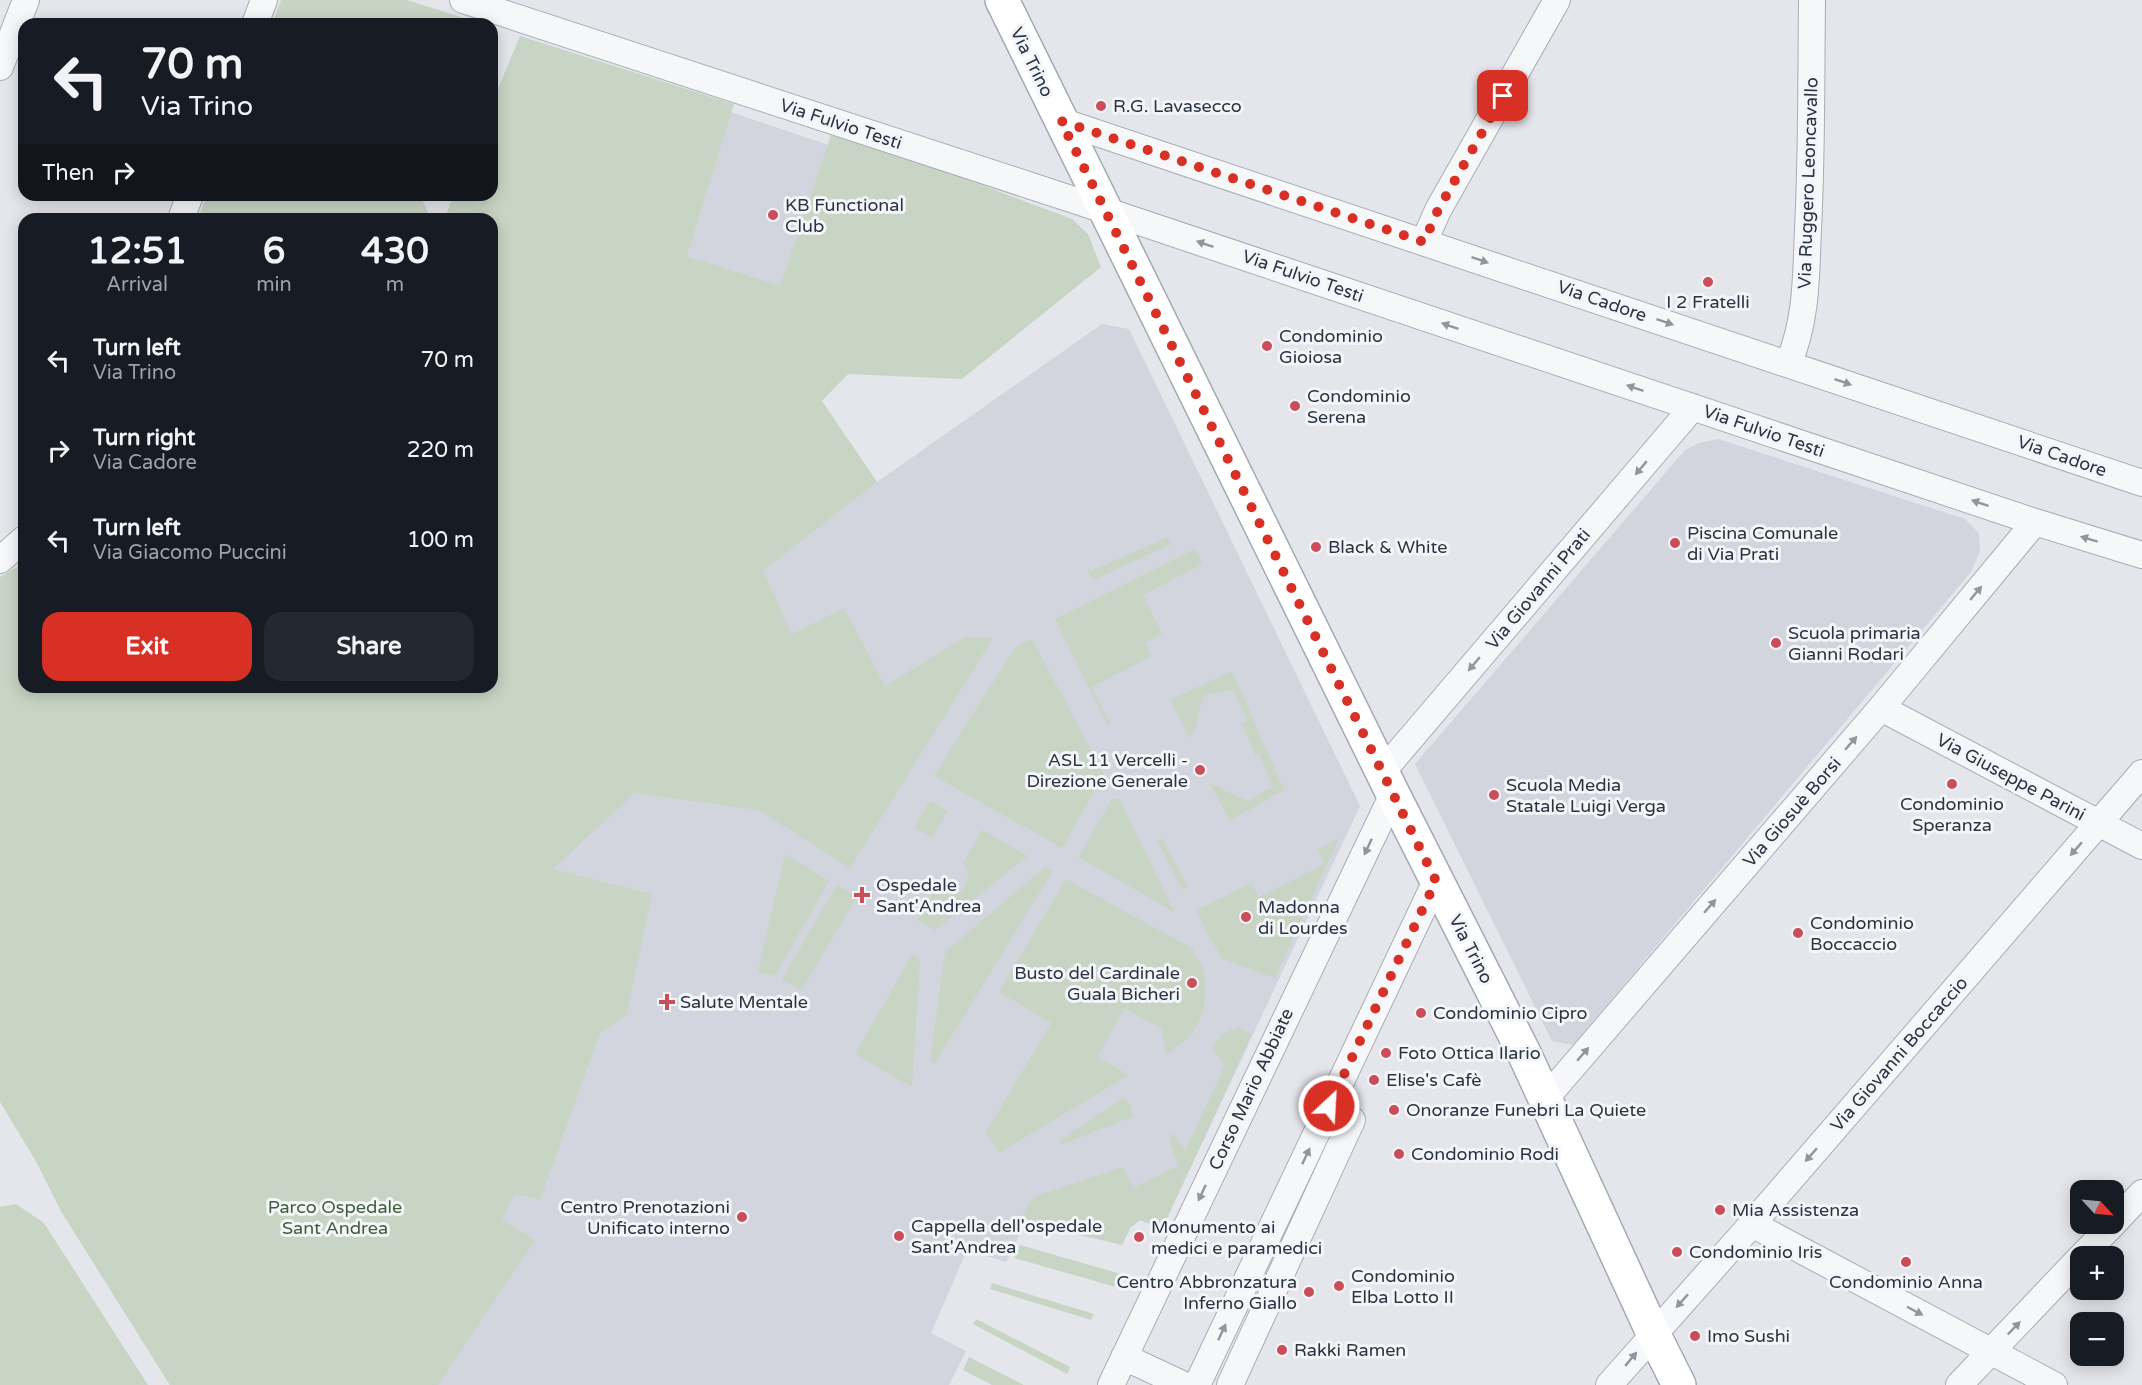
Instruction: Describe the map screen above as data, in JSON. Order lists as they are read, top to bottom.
{
  "streets": {
    "main road": ["Via Trino"],
    "street": [
      "Via Fulvio Testi",
      "Via Ruggero Leoncavallo",
      "Via Cadore",
      "Via Giovanni Prati",
      "Via Giuseppe Parini",
      "Via Giosuè Borsi",
      "Via Giovanni Boccaccio",
      "Corso Mario Abbiate"
    ]
  },
  "crossings": [
    ["Via Trino", "Via Fulvio Testi"],
    ["Via Trino", "Via Cadore"],
    ["Via Trino", "Via Giovanni Prati"],
    ["Via Trino", "Via Giosuè Borsi"],
    ["Via Trino", "Via Giovanni Boccaccio"],
    ["Via Trino", "Corso Mario Abbiate"],
    ["Via Fulvio Testi", "Via Giovanni Prati"],
    ["Via Fulvio Testi", "Via Giosuè Borsi"],
    ["Via Ruggero Leoncavallo", "Via Cadore"],
    ["Via Giovanni Prati", "Corso Mario Abbiate"],
    ["Via Giuseppe Parini", "Via Giosuè Borsi"],
    ["Via Giuseppe Parini", "Via Giovanni Boccaccio"]
  ],
  "one_way": [
    "Via Fulvio Testi",
    "Via Cadore",
    "Via Giovanni Prati",
    "Via Giosuè Borsi",
    "Via Giovanni Boccaccio"
  ],
  "parks": ["Parco Ospedale Sant Andrea"],
  "places": {
    "other": [
      "R.G. Lavasecco",
      "KB Functional Club",
      "I 2 Fratelli",
      "Condominio Gioiosa",
      "Condominio Serena",
      "Piscina Comunale di Via Prati",
      "Black & White",
      "Scuola primaria Gianni Rodari",
      "ASL 11 Vercelli - Direzione Generale",
      "Condominio Speranza",
      "Scuola Media Statale Luigi Verga",
      "Madonna di Lourdes",
      "Condominio Boccaccio",
      "Busto del Cardinale Guala Bicheri",
      "Condominio Cipro",
      "Foto Ottica Ilario",
      "Elise's Cafè",
      "Onoranze Funebri La Quiete",
      "Condominio Rodi",
      "Mia Assistenza",
      "Centro Prenotazioni Unificato interno",
      "Cappella dell'ospedale Sant'Andrea",
      "Monumento ai medici e paramedici",
      "Condominio Iris",
      "Condominio Anna",
      "Condominio Elba Lotto II",
      "Centro Abbronzatura Inferno Giallo",
      "Imo Sushi",
      "Rakki Ramen"
    ],
    "health": ["Ospedale Sant'Andrea", "Salute Mentale"]
  },
  "north": "bottom right",
  "page": {
    "turn": ["70 m", "Via Trino"],
    "then": "Then",
    "eta": [
      "12:51",
      "Arrival",
      "6",
      "min",
      "430",
      "m"
    ],
    "list": [
      {
        "name": "Turn left",
        "note": "Via Trino",
        "value": "70 m"
      },
      {
        "name": "Turn right",
        "note": "Via Cadore",
        "value": "220 m"
      },
      {
        "name": "Turn left",
        "note": "Via Giacomo Puccini",
        "value": "100 m"
      }
    ],
    "buttons": ["Exit", "Share"],
    "map_buttons": ["+", "−"]
  }
}
